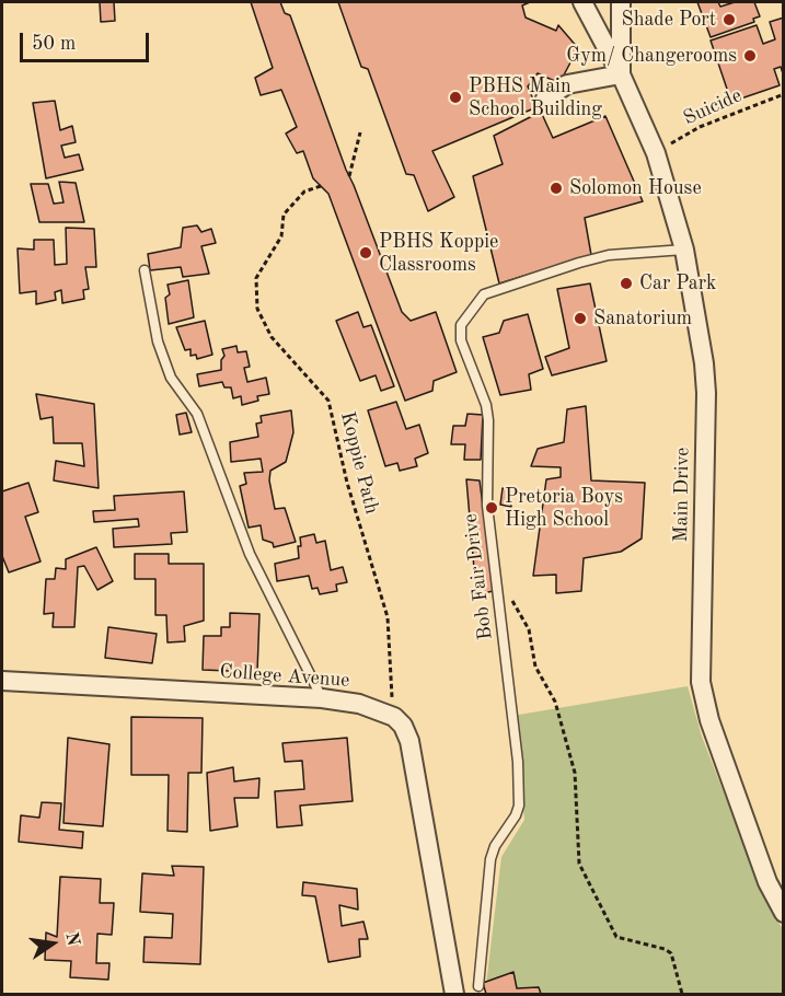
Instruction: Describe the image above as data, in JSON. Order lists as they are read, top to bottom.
{
  "streets": {
    "street": ["Main Drive", "College Avenue"],
    "lane": ["Bob Fair Drive"],
    "path": ["Suicide", "Koppie Path"]
  },
  "crossings": [
    ["Suicide", "Main Drive"],
    ["Koppie Path", "College Avenue"],
    ["Main Drive", "Bob Fair Drive"]
  ],
  "places": [
    "Shade Port",
    "Gym/ Changerooms",
    "PBHS Main School Building",
    "Solomon House",
    "PBHS Koppie Classrooms",
    "Car Park",
    "Sanatorium",
    "Pretoria Boys High School"
  ],
  "scale_bar": "50 m",
  "north": "right"
}
